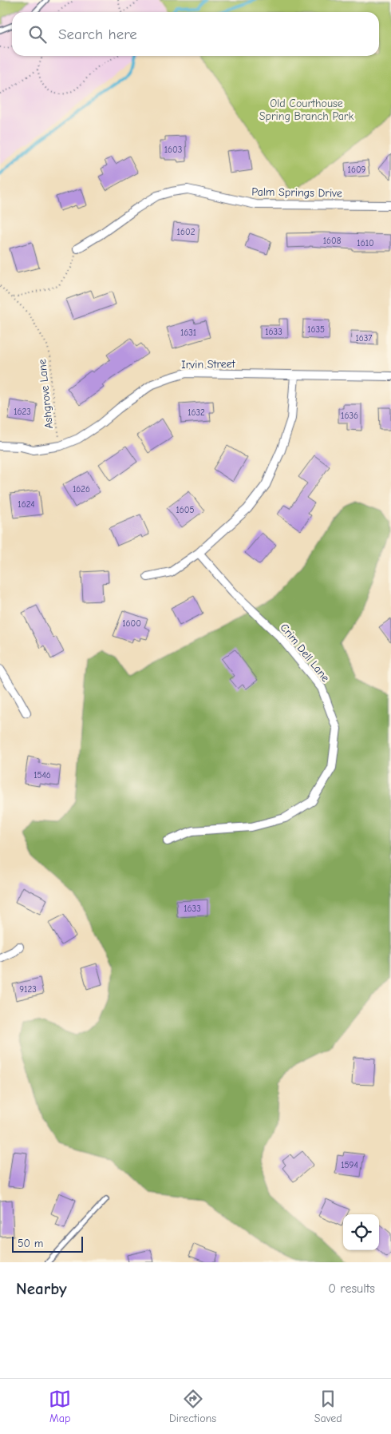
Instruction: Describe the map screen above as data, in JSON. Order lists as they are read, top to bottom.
{
  "streets": {
    "street": ["Palm Springs Drive", "Irvin Street", "Crim Dell Lane"],
    "path": ["Ashgrove Lane"]
  },
  "crossings": [
    ["Irvin Street", "Ashgrove Lane"]
  ],
  "parks": ["Old Courthouse Spring Branch Park"],
  "house_numbers": [
    "1603",
    "1609",
    "1602",
    "1608",
    "1610",
    "1635",
    "1633",
    "1631",
    "1637",
    "1623",
    "1632",
    "1636",
    "1626",
    "1624",
    "1605",
    "1600",
    "1546",
    "1633",
    "9123",
    "1594"
  ],
  "scale_bar": "50 m",
  "page": {
    "search": "Search here",
    "scale": "50 m",
    "heading": ["Nearby", "0 results"],
    "nav": ["Map", "Directions", "Saved"]
  }
}
